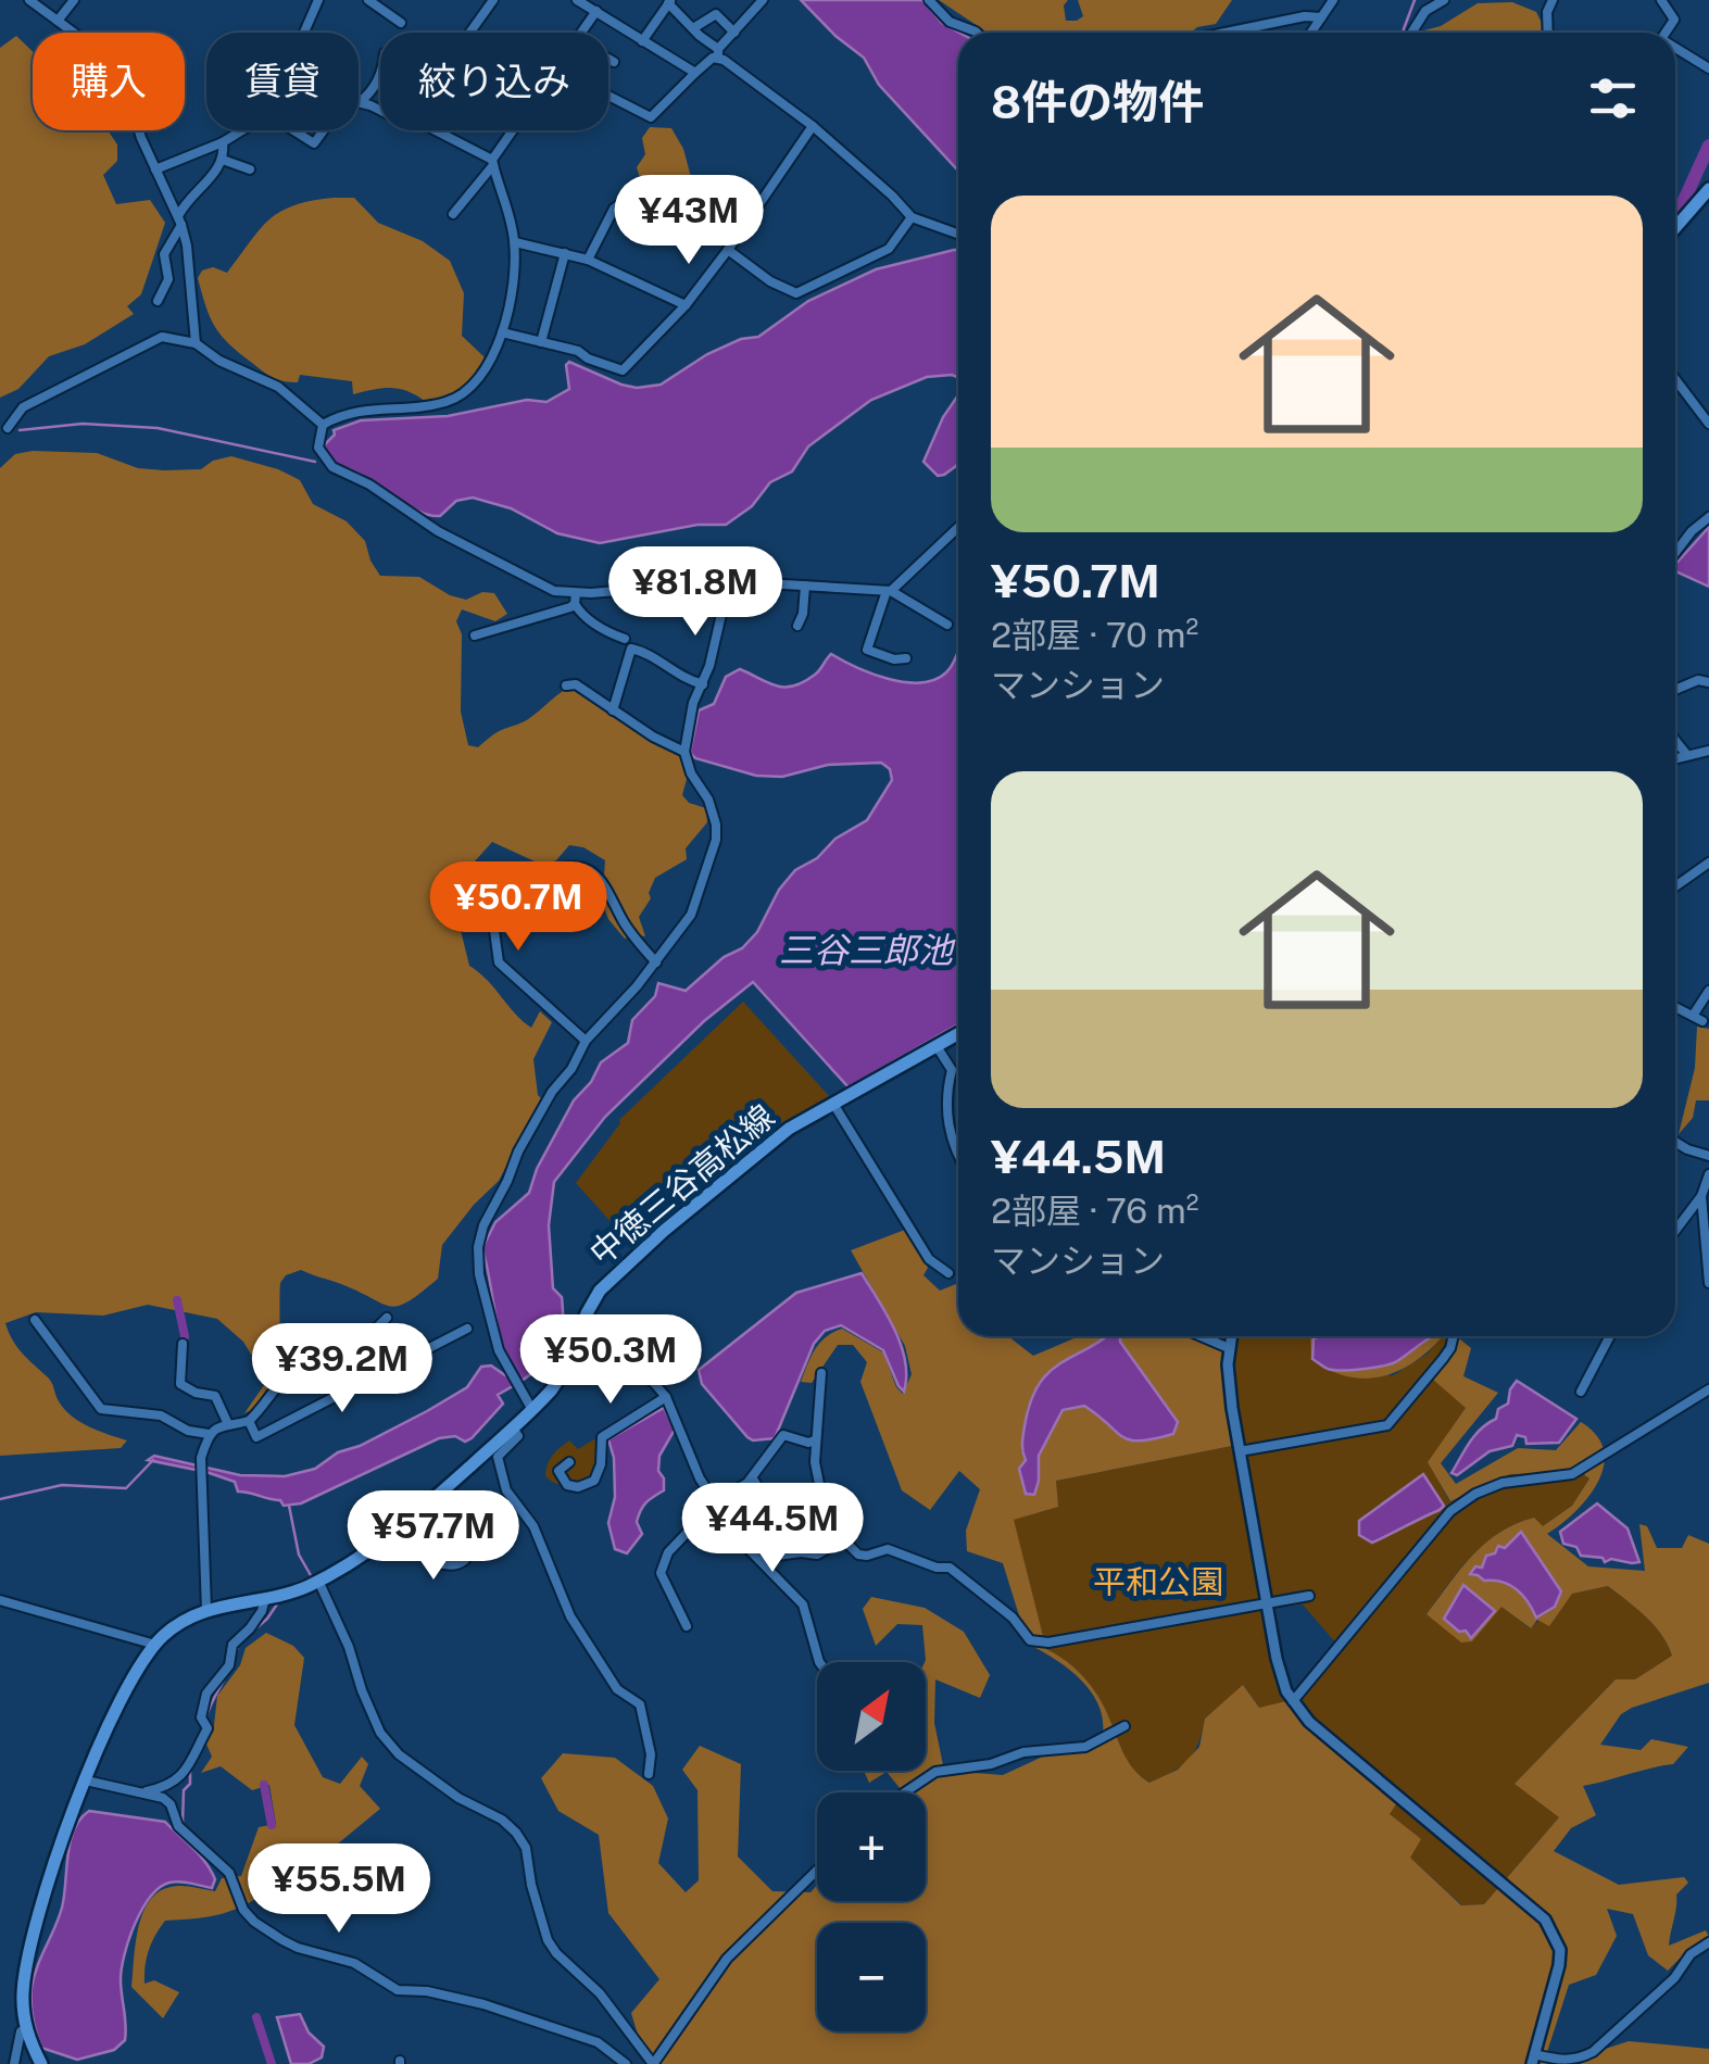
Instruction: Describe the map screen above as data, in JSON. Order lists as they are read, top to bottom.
{
  "streets": {
    "main road": ["中徳三谷高松線"]
  },
  "water": ["三谷三郎池"],
  "parks": ["平和公園"],
  "north": "top right",
  "page": {
    "chip": ["購入", "賃貸", "絞り込み"],
    "heading": "8件の物件",
    "list": [
      {
        "name": "¥50.7M",
        "note": "2部屋 · 70 m² · マンション"
      },
      {
        "name": "¥44.5M",
        "note": "2部屋 · 76 m² · マンション"
      }
    ],
    "price": [
      "¥43M",
      "¥81.8M",
      "¥50.7M",
      "¥50.3M",
      "¥39.2M",
      "¥44.5M",
      "¥57.7M",
      "¥55.5M"
    ],
    "map_buttons": ["+", "−"]
  }
}
